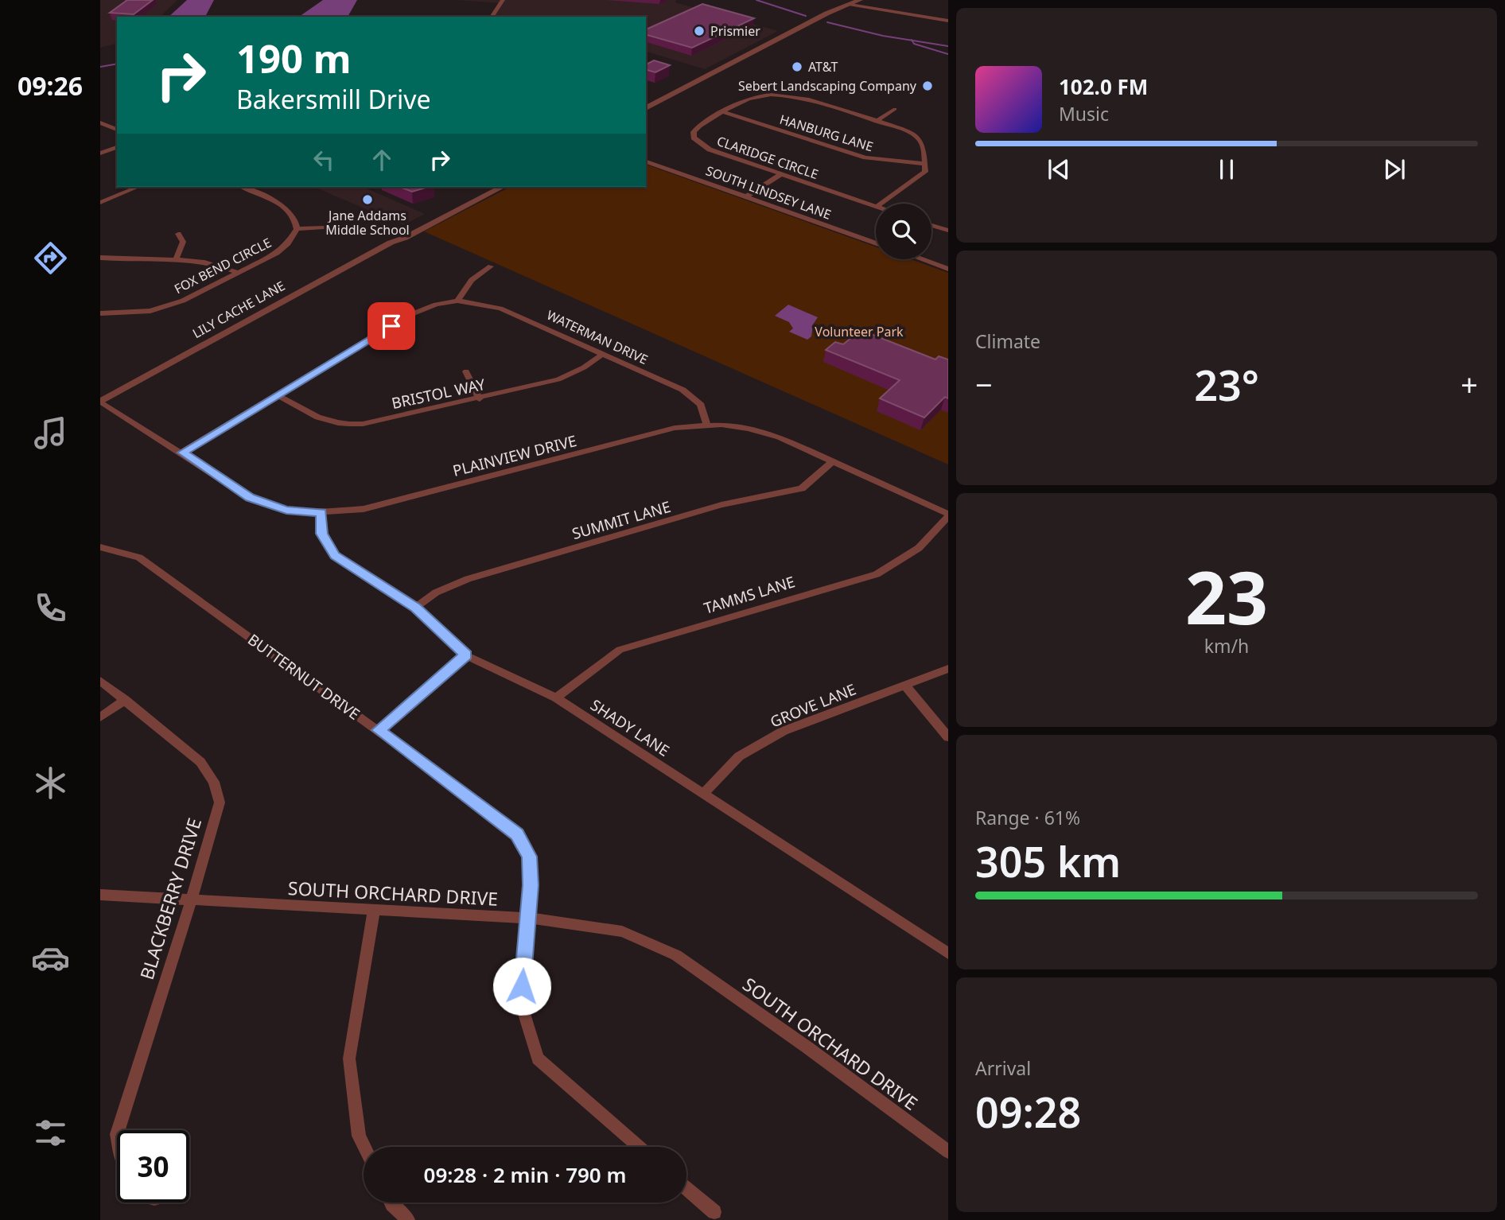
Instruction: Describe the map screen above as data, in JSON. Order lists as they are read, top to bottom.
{
  "streets": {
    "street": [
      "HANBURG LANE",
      "CLARIDGE CIRCLE",
      "SOUTH LINDSEY LANE",
      "FOX BEND CIRCLE",
      "LILY CACHE LANE",
      "WATERMAN DRIVE",
      "BRISTOL WAY",
      "PLAINVIEW DRIVE",
      "SUMMIT LANE",
      "TAMMS LANE",
      "BUTTERNUT DRIVE",
      "GROVE LANE",
      "SHADY LANE",
      "SOUTH ORCHARD DRIVE",
      "BLACKBERRY DRIVE"
    ]
  },
  "crossings": [
    ["HANBURG LANE", "CLARIDGE CIRCLE"],
    ["LILY CACHE LANE", "PLAINVIEW DRIVE"],
    ["WATERMAN DRIVE", "BRISTOL WAY"],
    ["WATERMAN DRIVE", "PLAINVIEW DRIVE"],
    ["PLAINVIEW DRIVE", "SUMMIT LANE"],
    ["PLAINVIEW DRIVE", "TAMMS LANE"],
    ["PLAINVIEW DRIVE", "SHADY LANE"],
    ["SUMMIT LANE", "SHADY LANE"],
    ["TAMMS LANE", "SHADY LANE"],
    ["BUTTERNUT DRIVE", "SOUTH ORCHARD DRIVE"],
    ["GROVE LANE", "SHADY LANE"],
    ["SOUTH ORCHARD DRIVE", "BLACKBERRY DRIVE"]
  ],
  "parks": ["Volunteer Park"],
  "places": [
    "Prismier",
    "AT&T",
    "Sebert Landscaping Company",
    "Jane Addams Middle School"
  ],
  "page": {
    "tabs": "09:26",
    "turn": ["190 m", "Bakersmill Drive"],
    "song": ["102.0 FM", "Music"],
    "tile": [
      "Climate",
      ["23", "km/h"],
      ["Range · 61%", "305 km"],
      ["Arrival", "09:28"]
    ],
    "heat": ["−", "23°", "+"],
    "limit": "30",
    "trip": "09:28 · 2 min · 790 m"
  }
}
